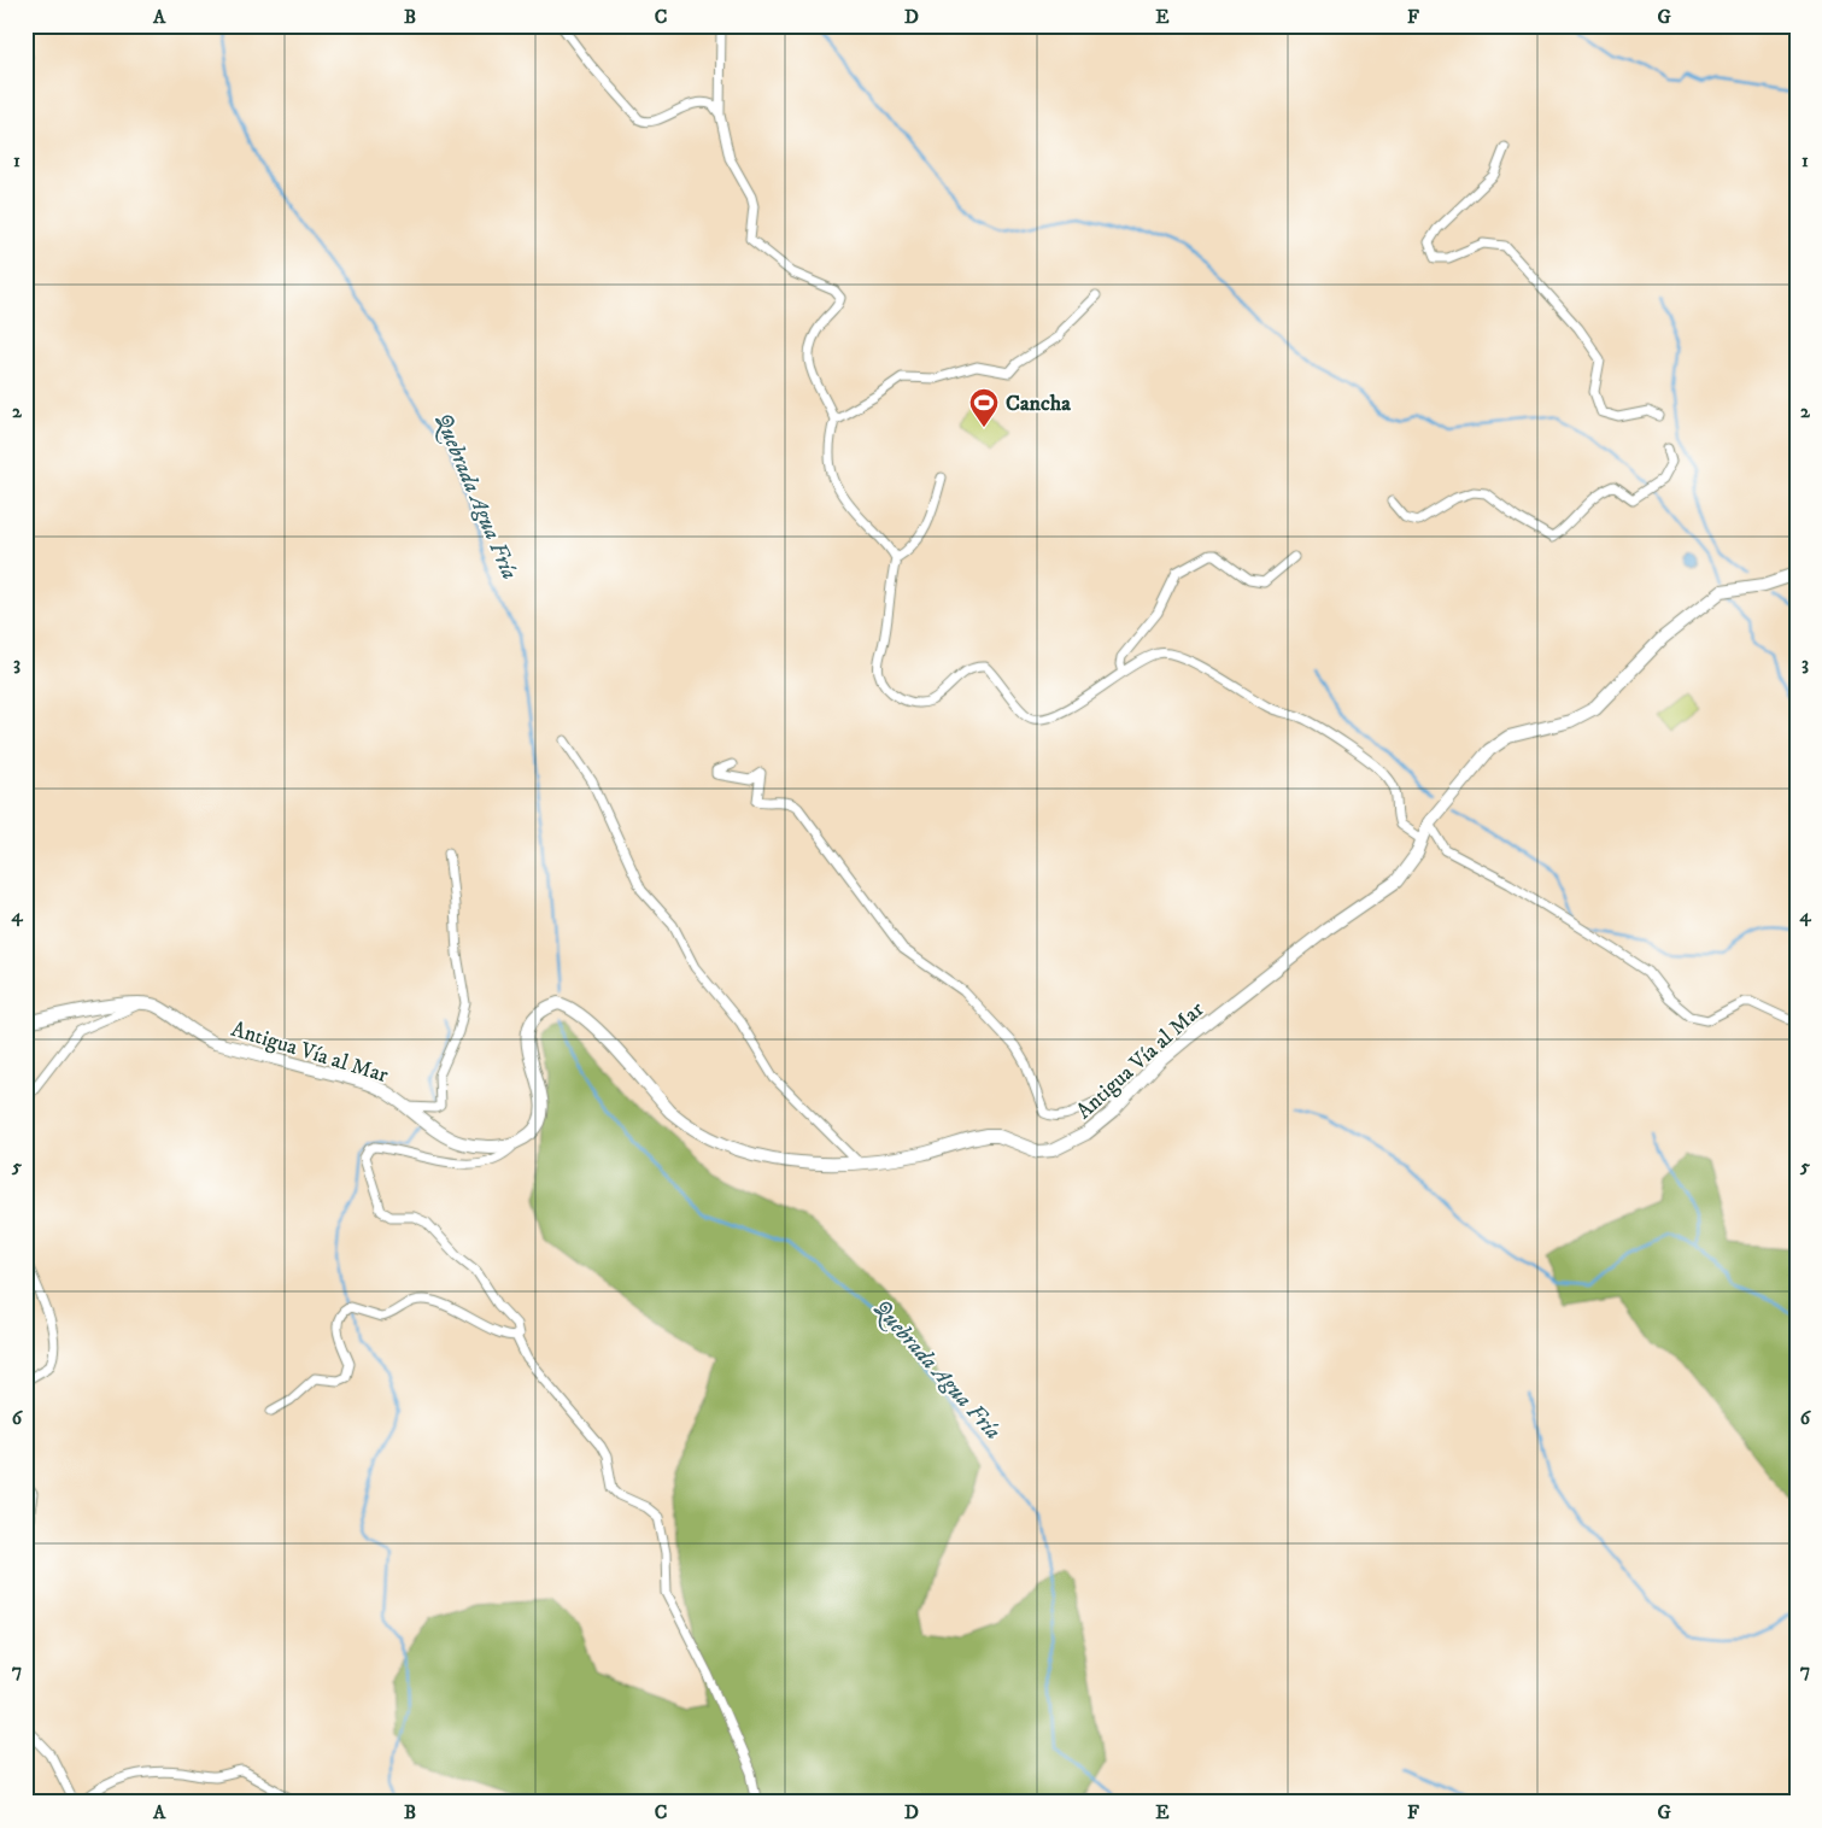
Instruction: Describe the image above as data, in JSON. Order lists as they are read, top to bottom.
{
  "streets": {
    "main road": ["Antigua Vía al Mar"]
  },
  "water": ["Quebrada Agua Fría"],
  "places": {
    "sports": ["Cancha"]
  },
  "grid": {
    "columns": [
      "A",
      "B",
      "C",
      "D",
      "E",
      "F",
      "G"
    ],
    "rows": [
      "1",
      "2",
      "3",
      "4",
      "5",
      "6",
      "7"
    ]
  }
}
